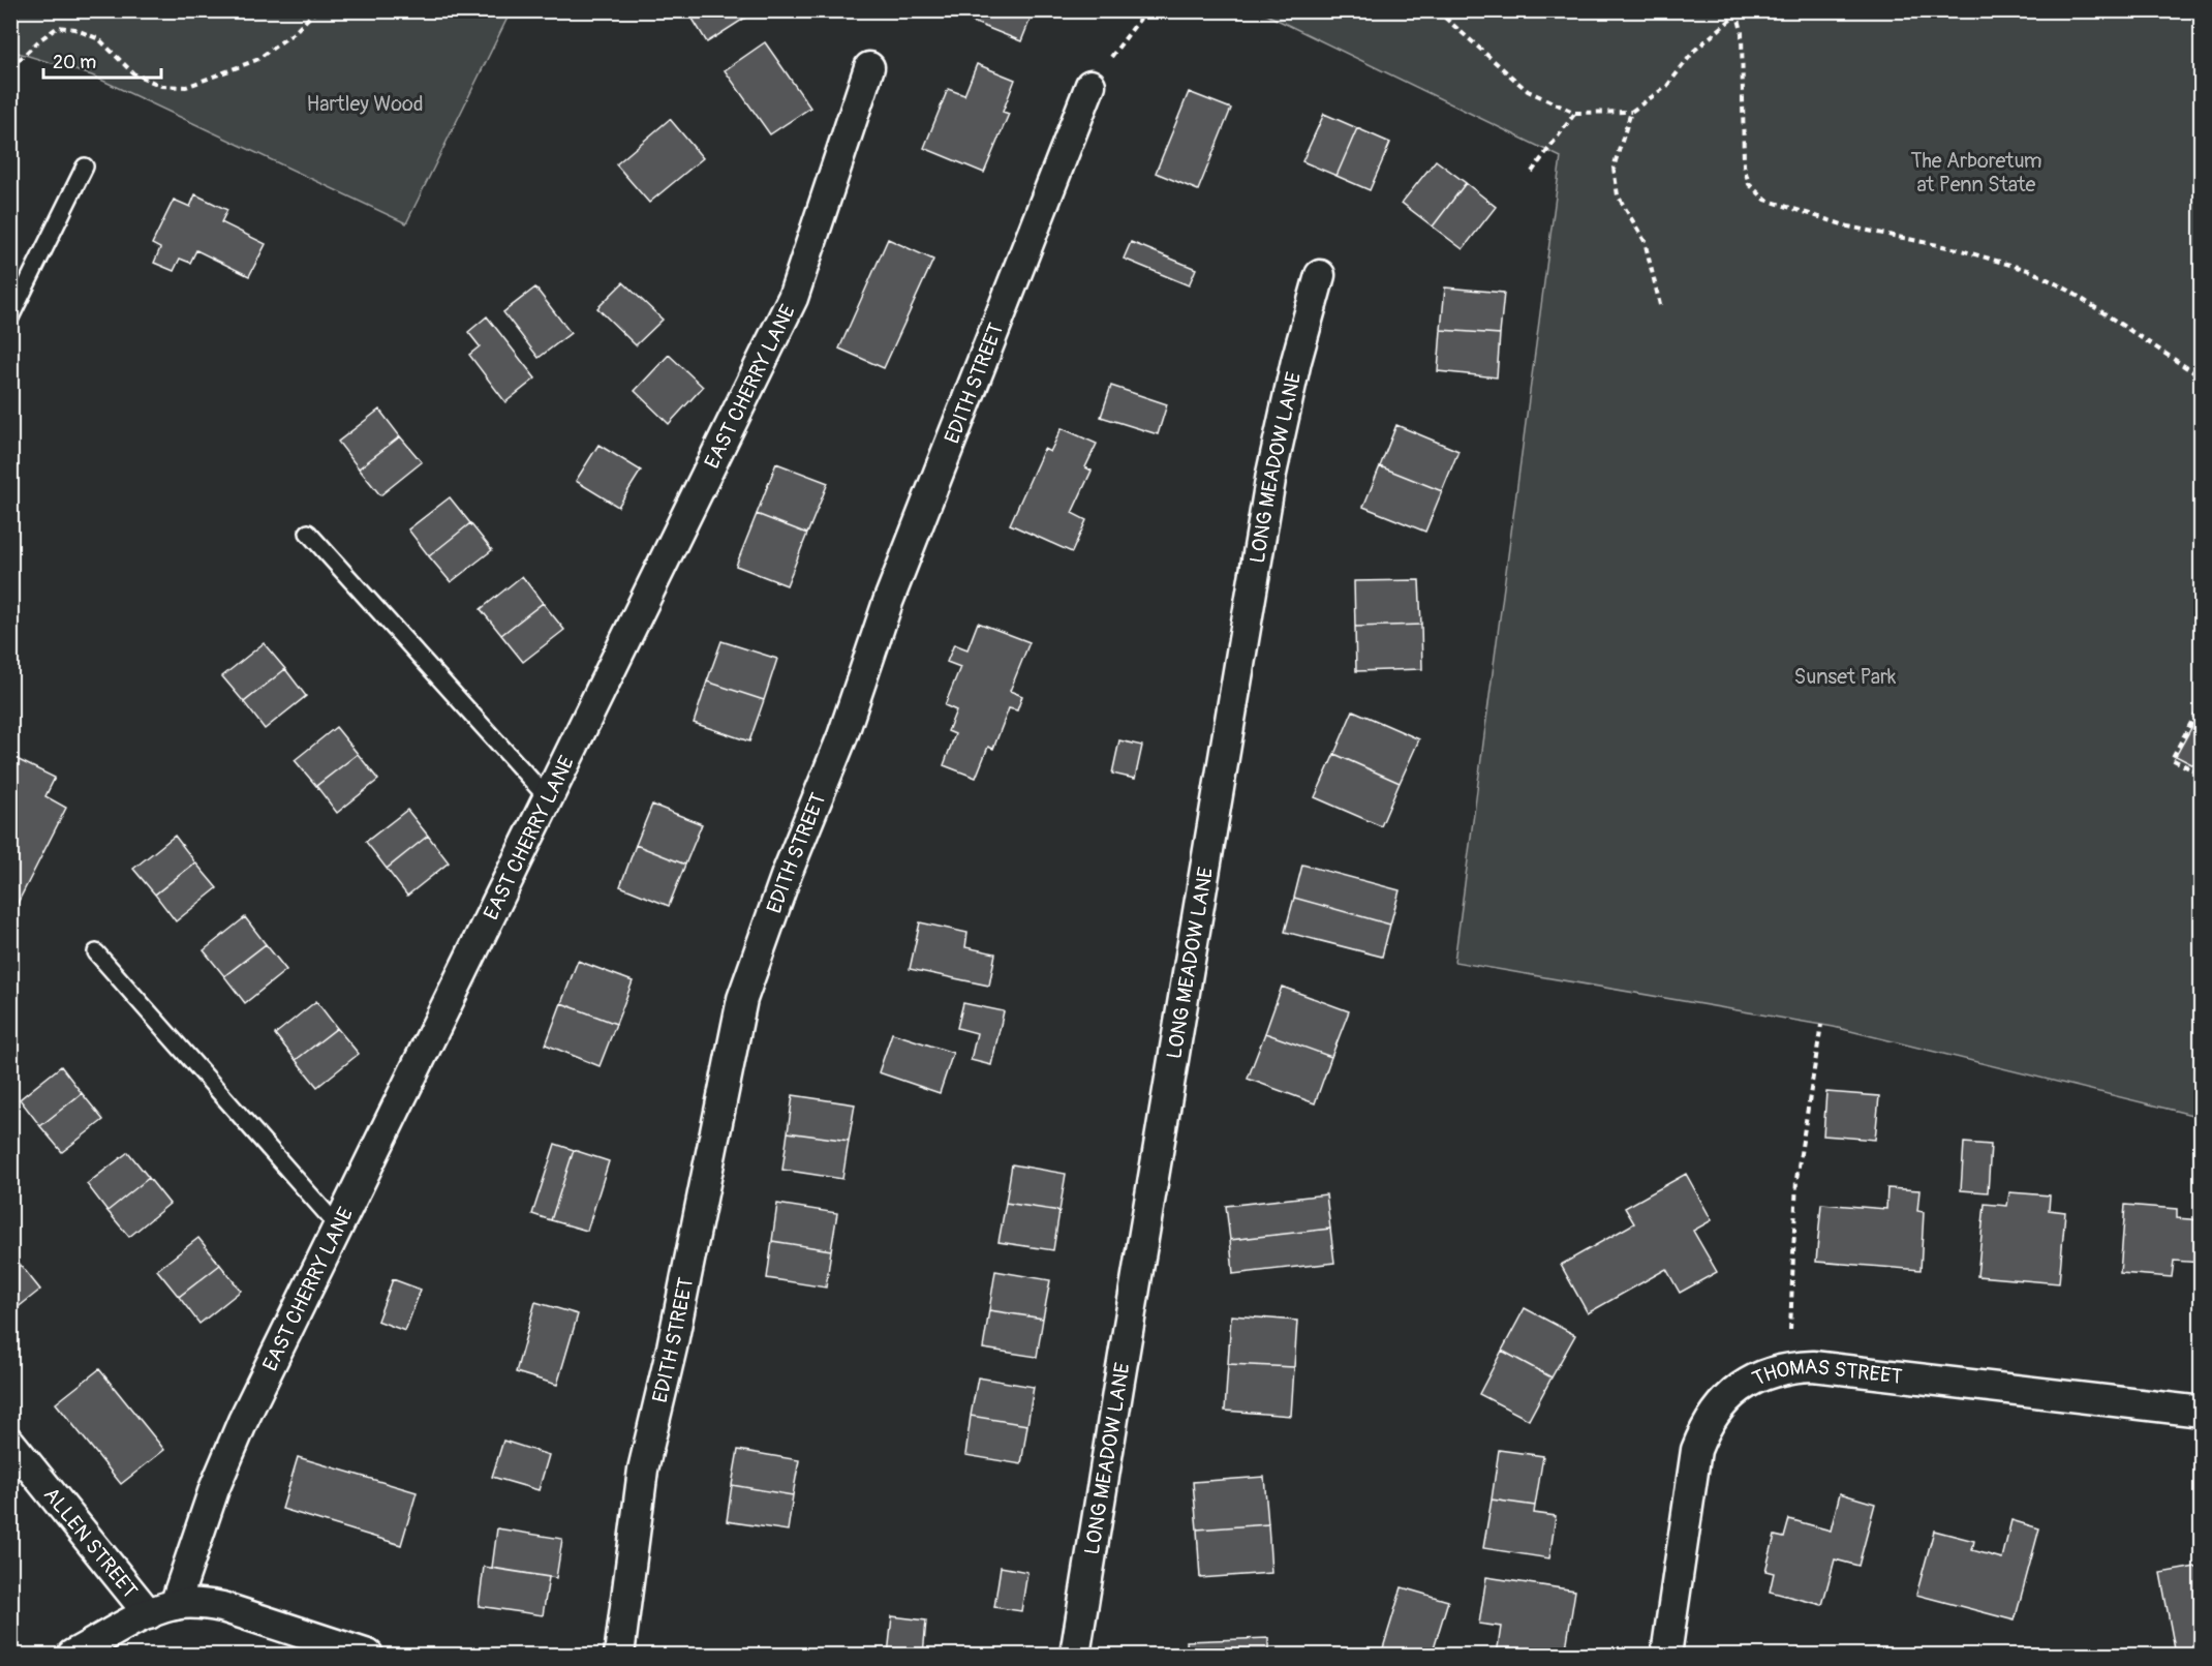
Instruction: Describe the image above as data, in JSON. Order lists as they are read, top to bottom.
{
  "streets": {
    "street": [
      "EDITH STREET",
      "EAST CHERRY LANE",
      "LONG MEADOW LANE",
      "THOMAS STREET",
      "ALLEN STREET"
    ]
  },
  "crossings": [
    ["EAST CHERRY LANE", "ALLEN STREET"]
  ],
  "parks": ["Hartley Wood", "The Arboretum at Penn State", "Sunset Park"],
  "scale_bar": "20 m"
}
